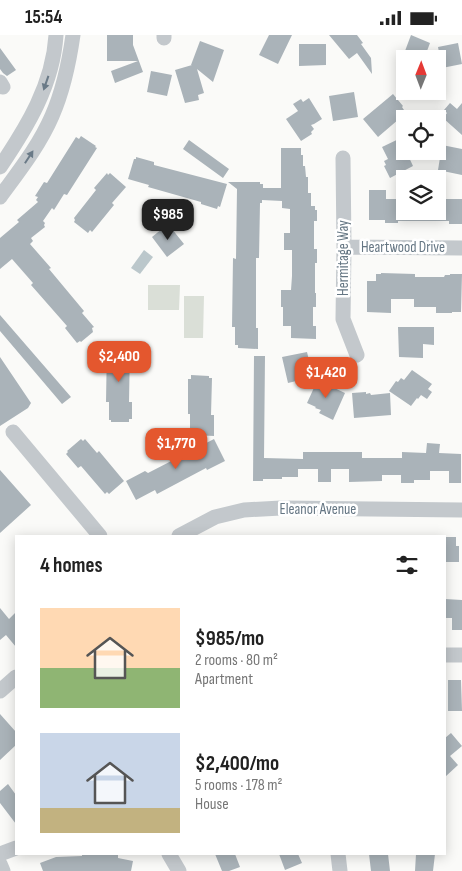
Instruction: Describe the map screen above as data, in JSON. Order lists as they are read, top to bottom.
{
  "streets": {
    "street": ["Heartwood Drive", "Hermitage Way", "Eleanor Avenue"]
  },
  "crossings": [
    ["Heartwood Drive", "Hermitage Way"]
  ],
  "north": "top",
  "page": {
    "status": "15:54",
    "price": [
      "$985",
      "$2,400",
      "$1,420",
      "$1,770"
    ],
    "heading": "4 homes",
    "list": [
      {
        "name": "$985/mo",
        "note": "2 rooms · 80 m² · Apartment"
      },
      {
        "name": "$2,400/mo",
        "note": "5 rooms · 178 m² · House"
      }
    ]
  }
}
